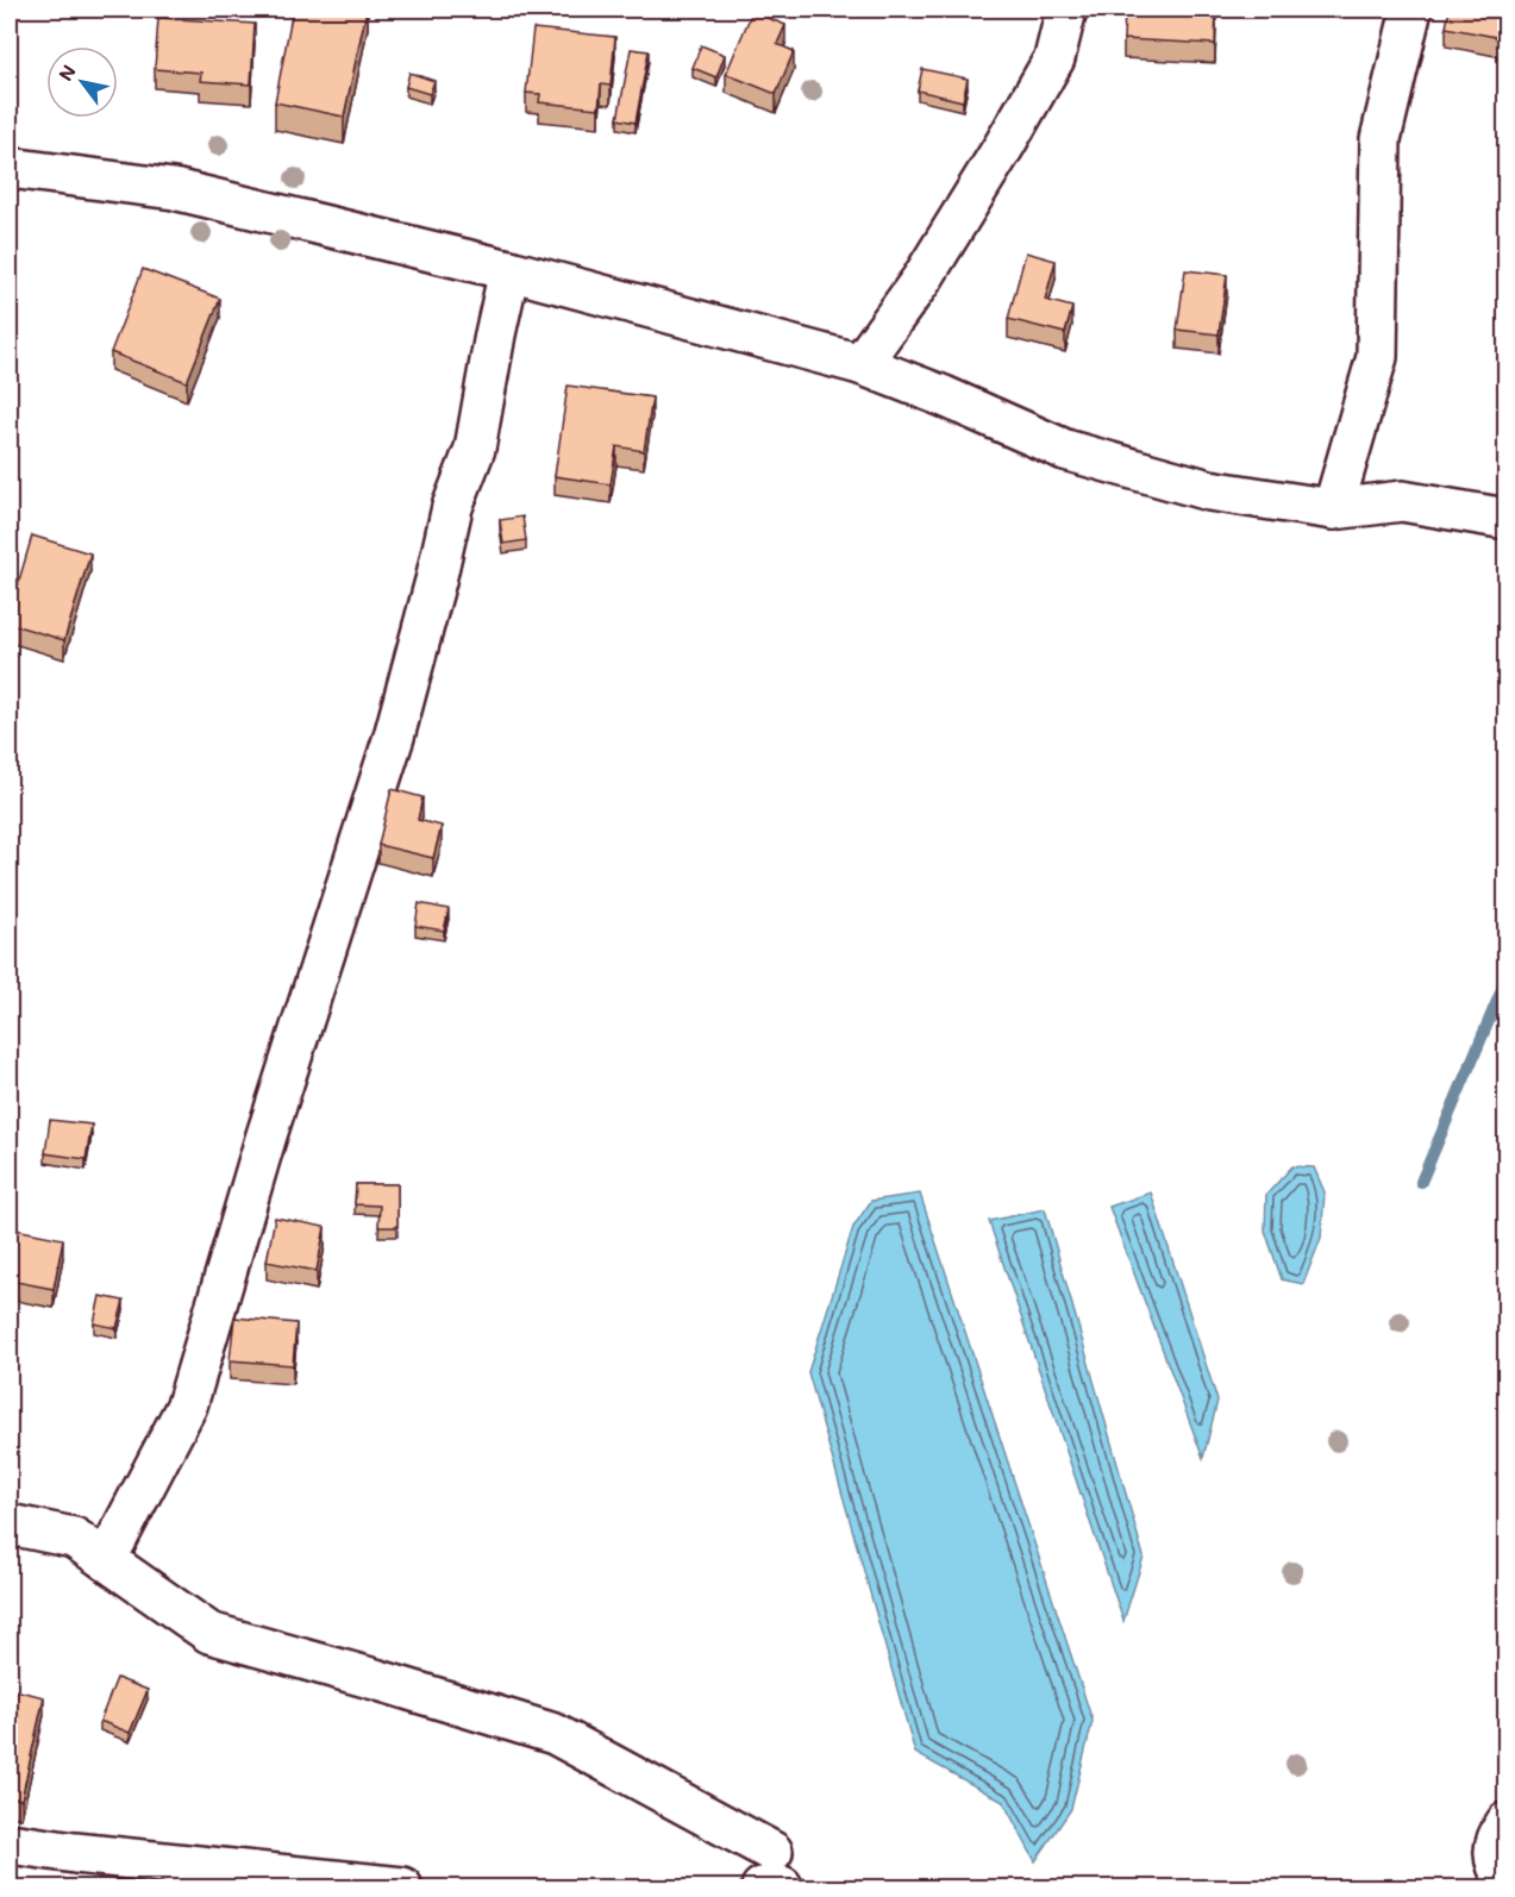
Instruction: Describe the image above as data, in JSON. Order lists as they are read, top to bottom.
{
  "north": "top left"
}
